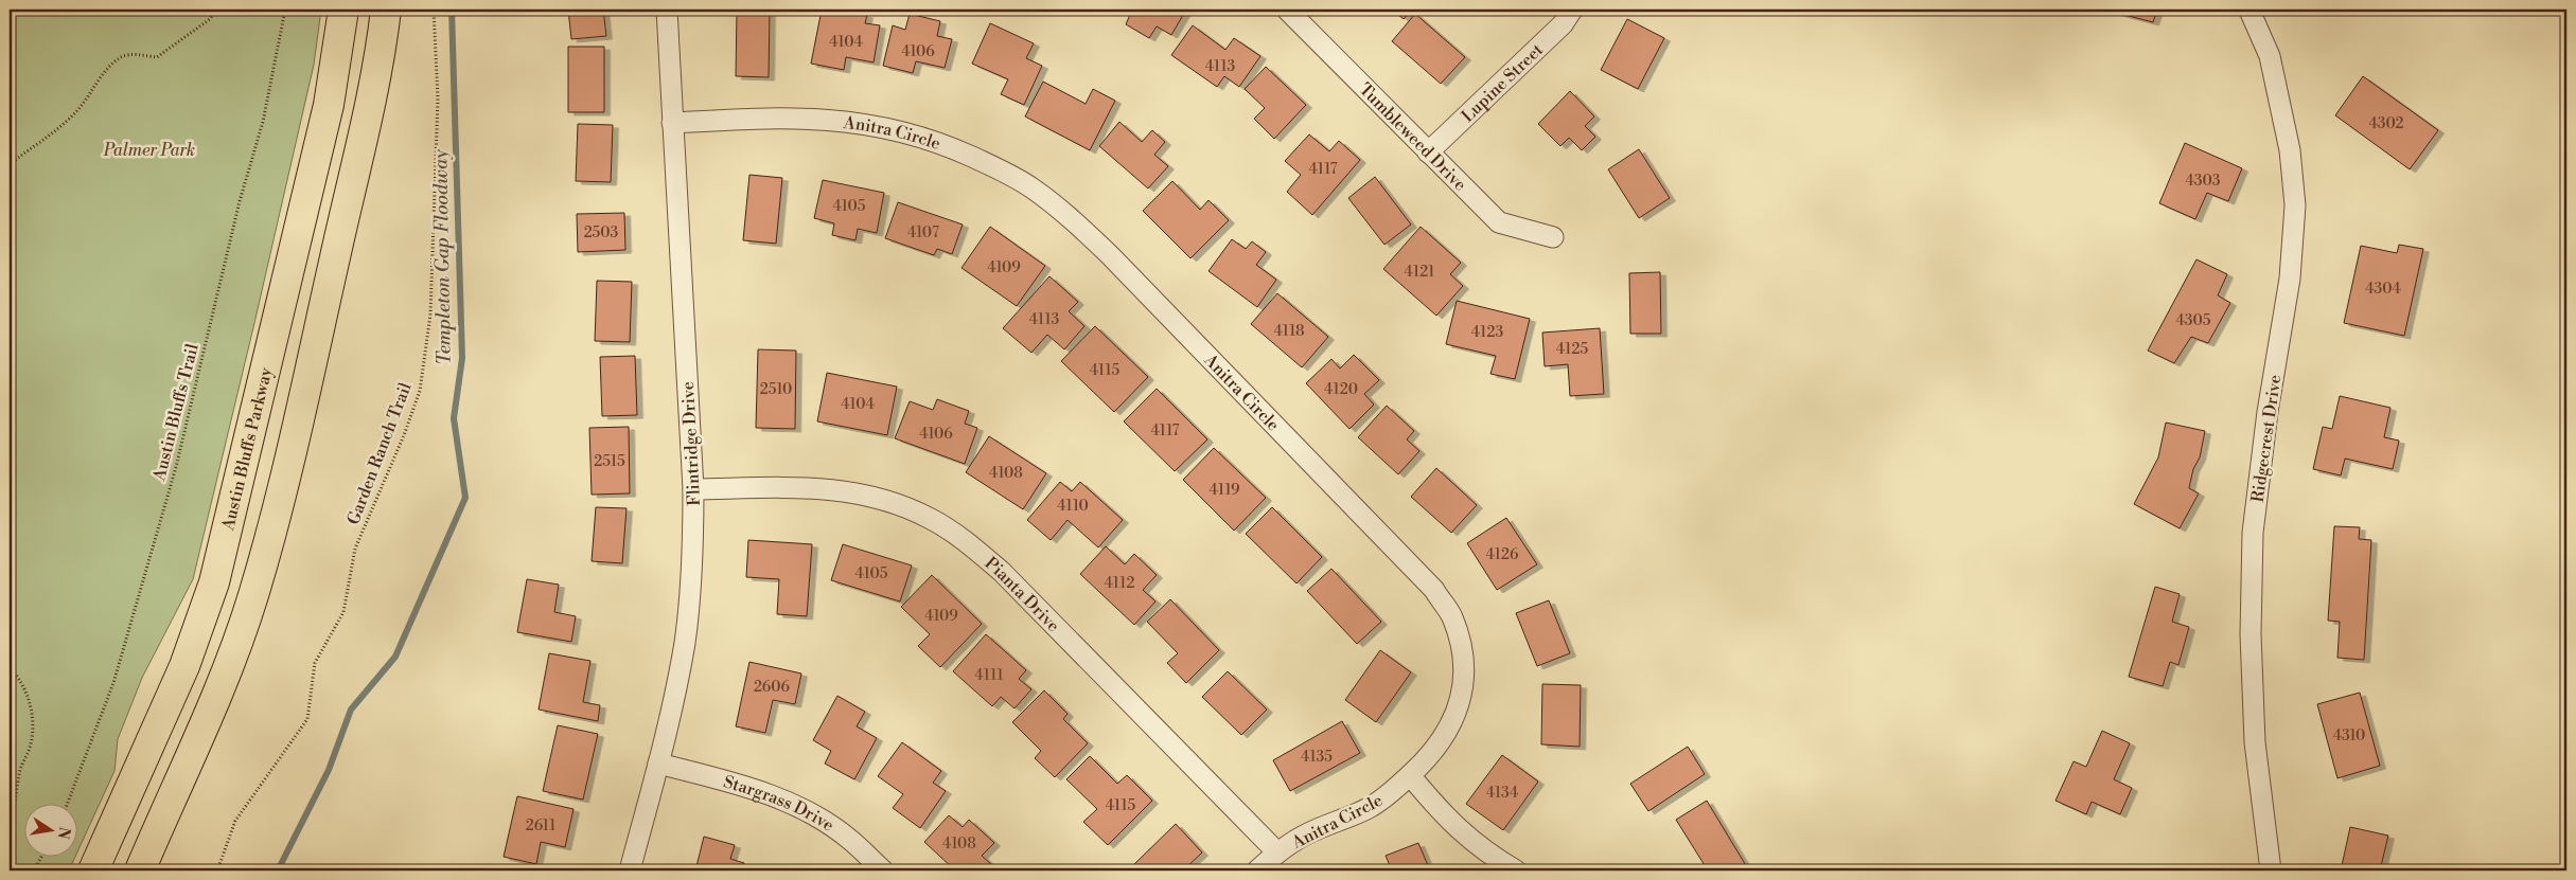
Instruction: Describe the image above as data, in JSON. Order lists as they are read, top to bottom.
{
  "streets": {
    "main road": ["Austin Bluffs Parkway"],
    "street": [
      "Lupine Street",
      "Anitra Circle",
      "Tumbleweed Drive",
      "Ridgecrest Drive",
      "Flintridge Drive",
      "Pianta Drive",
      "Stargrass Drive"
    ],
    "path": ["Austin Bluffs Trail", "Garden Ranch Trail"]
  },
  "crossings": [
    ["Lupine Street", "Tumbleweed Drive"],
    ["Anitra Circle", "Flintridge Drive"],
    ["Anitra Circle", "Pianta Drive"],
    ["Flintridge Drive", "Pianta Drive"],
    ["Flintridge Drive", "Stargrass Drive"]
  ],
  "water": ["Templeton Gap Floodway"],
  "parks": ["Palmer Park"],
  "house_numbers": [
    "4104",
    "4106",
    "4113",
    "4302",
    "4117",
    "4303",
    "4105",
    "2503",
    "4107",
    "4109",
    "4121",
    "4304",
    "4113",
    "4305",
    "4118",
    "4123",
    "4125",
    "4115",
    "2510",
    "4120",
    "4104",
    "4117",
    "4106",
    "2515",
    "4108",
    "4119",
    "4110",
    "4126",
    "4105",
    "4112",
    "4109",
    "4111",
    "2606",
    "4310",
    "4135",
    "4134",
    "4115",
    "2611",
    "4108"
  ],
  "north": "right"
}
